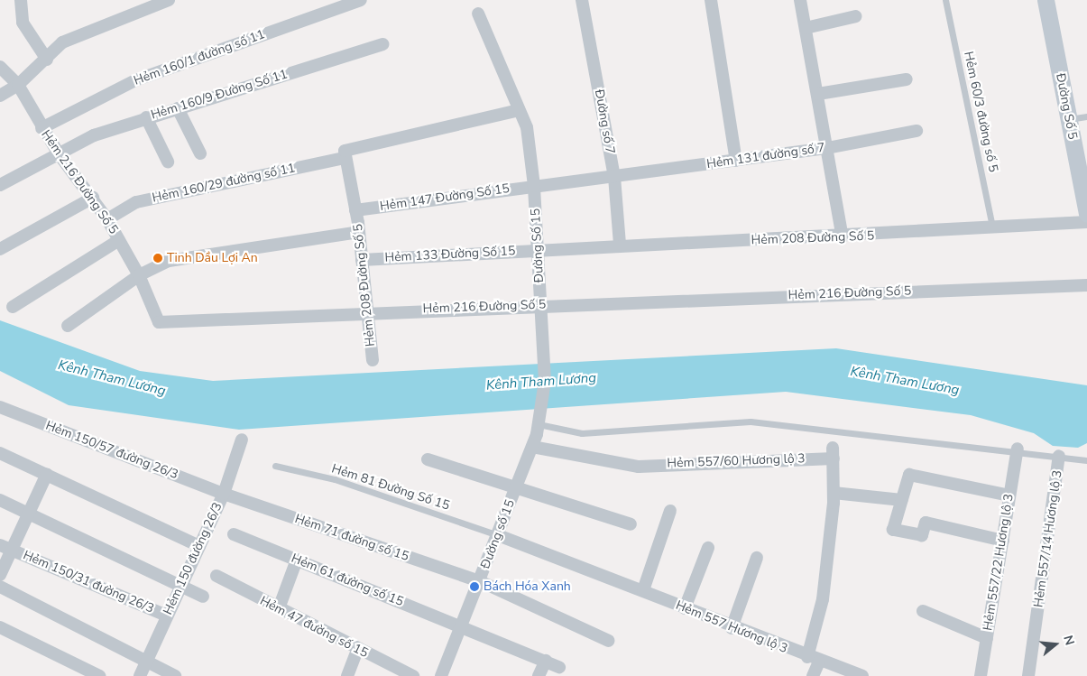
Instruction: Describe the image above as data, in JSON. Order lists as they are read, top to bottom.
{
  "streets": {
    "street": [
      "Hẻm 160/1 đường số 11",
      "Hẻm 160/9 Đường Số 11",
      "Đường Số 5",
      "Đường số 7",
      "Hẻm 131 đường số 7",
      "Hẻm 216 Đường Số 5",
      "Hẻm 160/29 đường số 11",
      "Hẻm 147 Đường Số 15",
      "Hẻm 208 Đường Số 5",
      "Đường Số 15",
      "Hẻm 133 Đường Số 15",
      "Hẻm 150/57 đường 26/3",
      "Hẻm 557/60 Hương lộ 3",
      "Đường số 15",
      "Hẻm 71 đường số 15",
      "Hẻm 557/14 Hương lộ 3",
      "Hẻm 150 đường 26/3",
      "Hẻm 557/22 Hương lộ 3",
      "Hẻm 61 đường số 15",
      "Hẻm 150/31 đường 26/3",
      "Hẻm 47 đường số 15",
      "Hẻm 557 Hương lộ 3"
    ],
    "lane": ["Hẻm 60/3 đường số 5", "Hẻm 81 Đường Số 15"]
  },
  "crossings": [
    ["Hẻm 160/1 đường số 11", "Hẻm 216 Đường Số 5"],
    ["Hẻm 160/9 Đường Số 11", "Hẻm 216 Đường Số 5"],
    ["Hẻm 60/3 đường số 5", "Hẻm 208 Đường Số 5"],
    ["Đường số 7", "Hẻm 131 đường số 7"],
    ["Đường số 7", "Hẻm 208 Đường Số 5"],
    ["Hẻm 131 đường số 7", "Hẻm 147 Đường Số 15"],
    ["Hẻm 131 đường số 7", "Đường Số 15"],
    ["Hẻm 216 Đường Số 5", "Hẻm 160/29 đường số 11"],
    ["Hẻm 216 Đường Số 5", "Hẻm 208 Đường Số 5"],
    ["Hẻm 216 Đường Số 5", "Đường Số 15"],
    ["Hẻm 160/29 đường số 11", "Hẻm 208 Đường Số 5"],
    ["Hẻm 160/29 đường số 11", "Đường Số 15"],
    ["Hẻm 147 Đường Số 15", "Hẻm 208 Đường Số 5"],
    ["Hẻm 147 Đường Số 15", "Đường Số 15"],
    ["Hẻm 208 Đường Số 5", "Đường Số 15"],
    ["Hẻm 208 Đường Số 5", "Hẻm 133 Đường Số 15"],
    ["Đường Số 15", "Hẻm 133 Đường Số 15"],
    ["Đường Số 15", "Đường số 15"],
    ["Hẻm 150/57 đường 26/3", "Hẻm 71 đường số 15"],
    ["Hẻm 150/57 đường 26/3", "Hẻm 150 đường 26/3"],
    ["Hẻm 557/60 Hương lộ 3", "Đường số 15"],
    ["Hẻm 557/60 Hương lộ 3", "Hẻm 557 Hương lộ 3"],
    ["Hẻm 81 Đường Số 15", "Đường số 15"],
    ["Hẻm 81 Đường Số 15", "Hẻm 557 Hương lộ 3"],
    ["Đường số 15", "Hẻm 71 đường số 15"],
    ["Đường số 15", "Hẻm 61 đường số 15"],
    ["Đường số 15", "Hẻm 557 Hương lộ 3"],
    ["Hẻm 71 đường số 15", "Hẻm 150 đường 26/3"],
    ["Hẻm 150 đường 26/3", "Hẻm 150/31 đường 26/3"]
  ],
  "water": ["Kênh Tham Lương"],
  "places": ["Tinh Dầu Lợi An", "Bách Hóa Xanh"],
  "north": "right"
}
